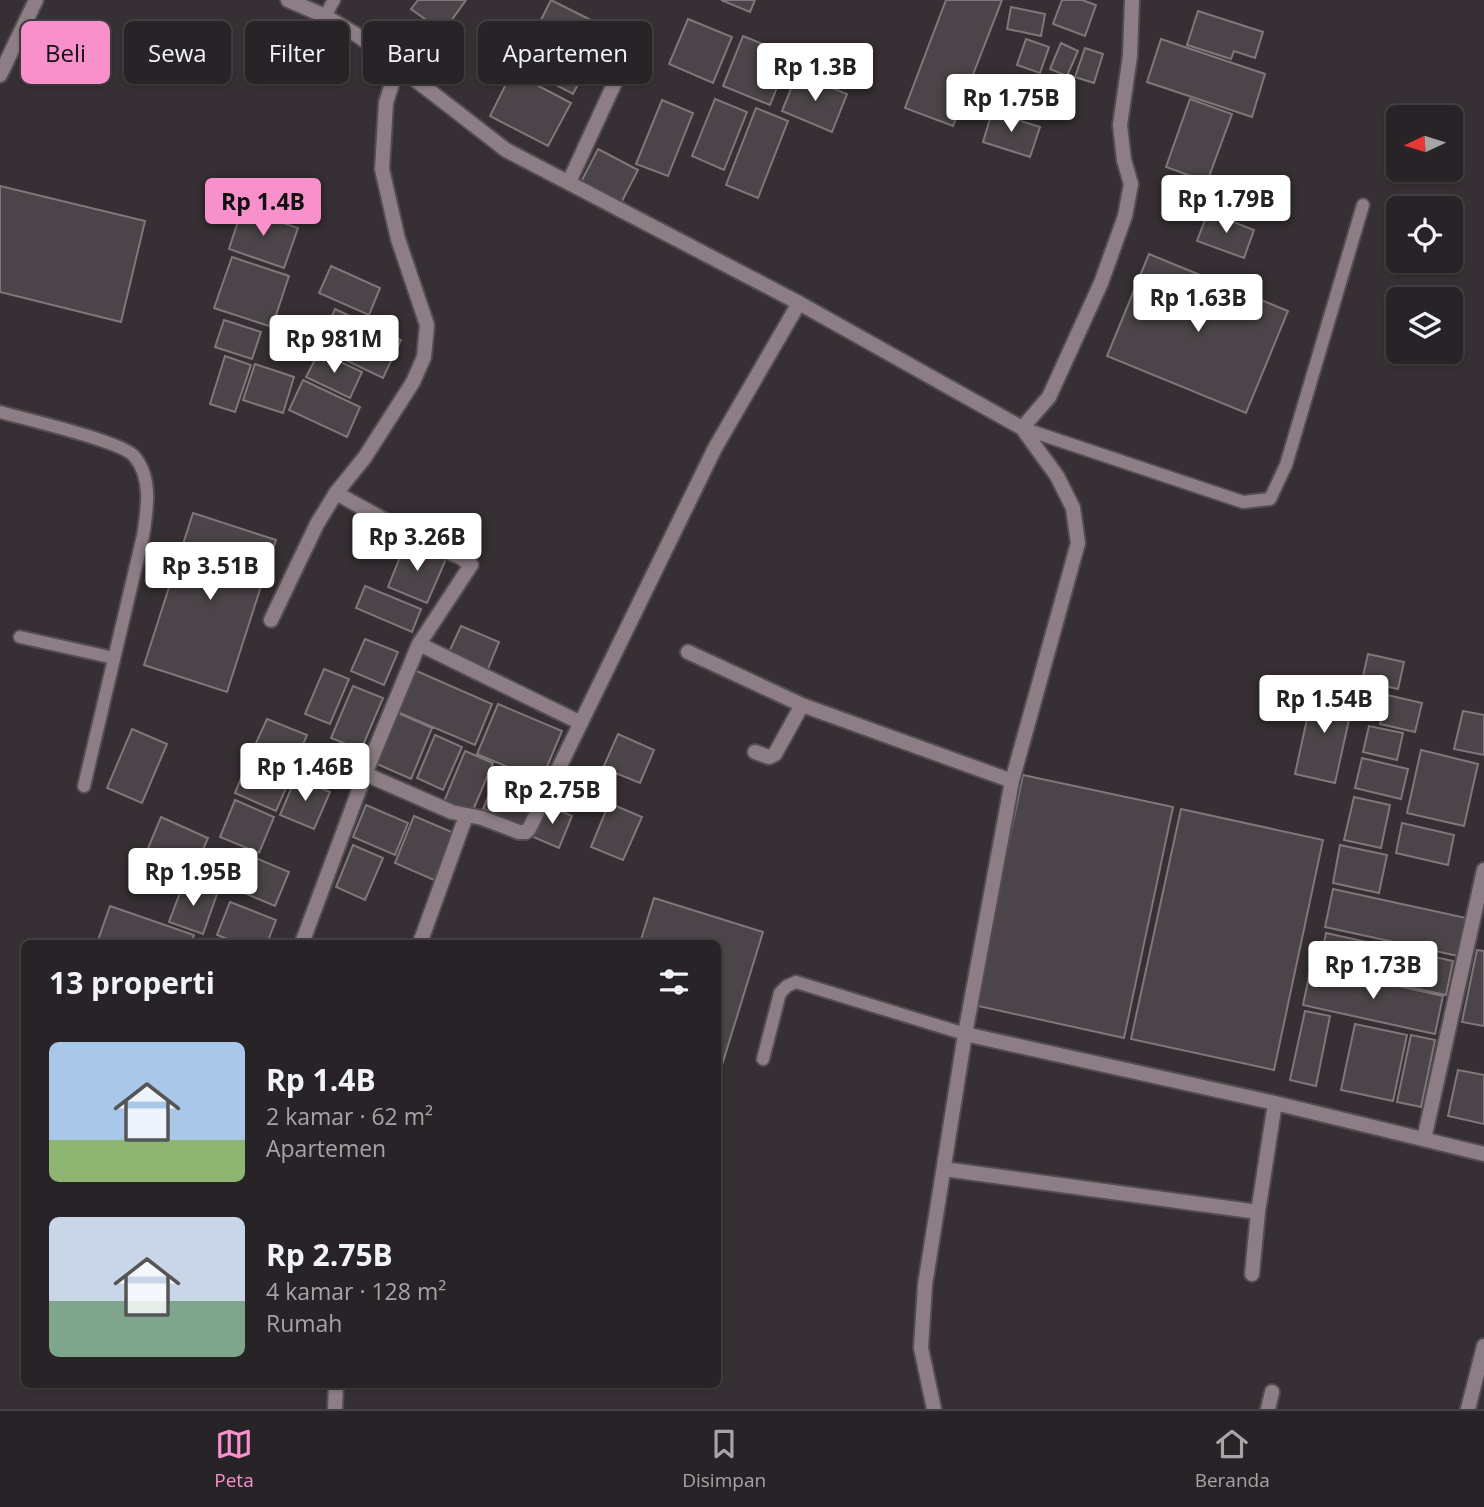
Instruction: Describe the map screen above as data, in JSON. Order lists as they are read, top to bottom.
{
  "north": "left",
  "page": {
    "chip": [
      "Beli",
      "Sewa",
      "Filter",
      "Baru",
      "Apartemen"
    ],
    "price": [
      "Rp 1.3B",
      "Rp 1.75B",
      "Rp 1.79B",
      "Rp 1.4B",
      "Rp 1.63B",
      "Rp 981M",
      "Rp 3.26B",
      "Rp 3.51B",
      "Rp 1.54B",
      "Rp 1.46B",
      "Rp 2.75B",
      "Rp 1.95B",
      "Rp 1.73B"
    ],
    "heading": "13 properti",
    "list": [
      {
        "name": "Rp 1.4B",
        "note": "2 kamar · 62 m² · Apartemen"
      },
      {
        "name": "Rp 2.75B",
        "note": "4 kamar · 128 m² · Rumah"
      }
    ],
    "tabs": ["Peta", "Disimpan", "Beranda"]
  }
}
